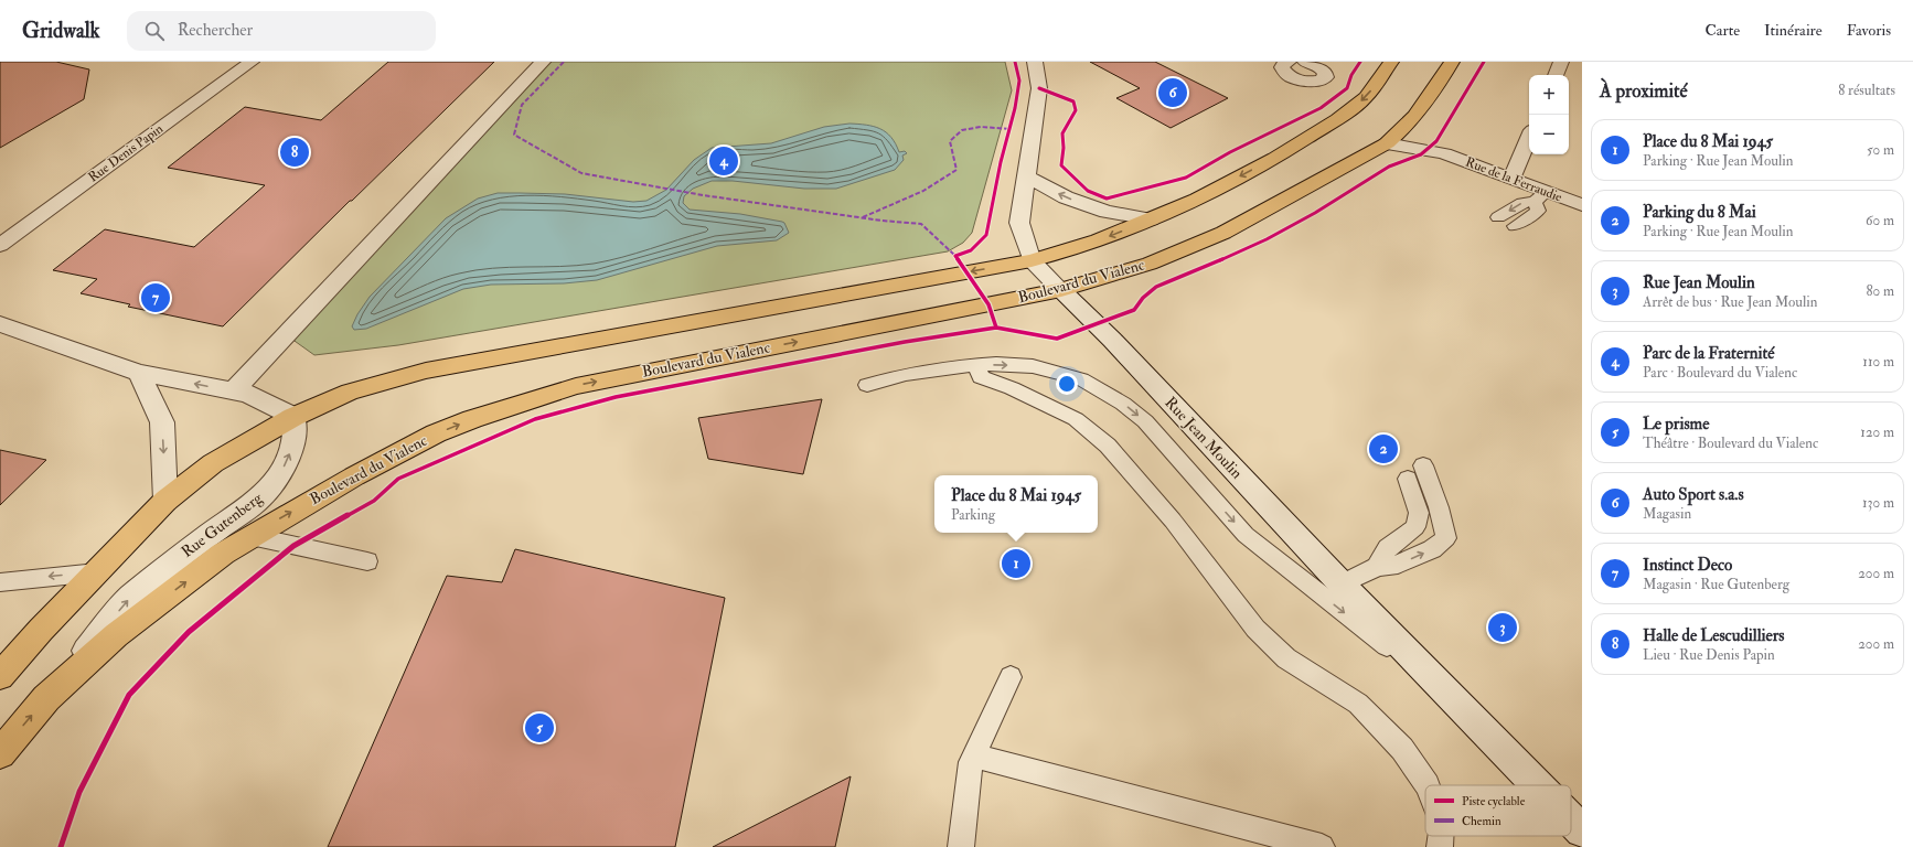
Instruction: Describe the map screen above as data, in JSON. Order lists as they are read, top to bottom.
{
  "streets": {
    "main road": ["Boulevard du Vialenc"],
    "street": [
      "Rue Denis Papin",
      "Rue de la Ferraudie",
      "Rue Jean Moulin",
      "Rue Gutenberg"
    ]
  },
  "crossings": [
    ["Rue de la Ferraudie", "Boulevard du Vialenc"],
    ["Boulevard du Vialenc", "Rue Jean Moulin"],
    ["Boulevard du Vialenc", "Rue Gutenberg"]
  ],
  "one_way": ["Rue Gutenberg"],
  "legend": ["Piste cyclable", "Chemin"],
  "page": {
    "header": "Gridwalk",
    "search": "Rechercher",
    "nav": ["Carte", "Itinéraire", "Favoris"],
    "heading": ["À proximité", "8 résultats"],
    "map_buttons": ["+", "−"],
    "pins": [
      "6",
      "8",
      "4",
      "7",
      "2",
      "1",
      "3",
      "5"
    ],
    "list": [
      {
        "mark": "1",
        "name": "Place du 8 Mai 1945",
        "note": "Parking · Rue Jean Moulin",
        "value": "50 m"
      },
      {
        "mark": "2",
        "name": "Parking du 8 Mai",
        "note": "Parking · Rue Jean Moulin",
        "value": "60 m"
      },
      {
        "mark": "3",
        "name": "Rue Jean Moulin",
        "note": "Arrêt de bus · Rue Jean Moulin",
        "value": "80 m"
      },
      {
        "mark": "4",
        "name": "Parc de la Fraternité",
        "note": "Parc · Boulevard du Vialenc",
        "value": "110 m"
      },
      {
        "mark": "5",
        "name": "Le prisme",
        "note": "Théâtre · Boulevard du Vialenc",
        "value": "120 m"
      },
      {
        "mark": "6",
        "name": "Auto Sport s.a.s",
        "note": "Magasin",
        "value": "130 m"
      },
      {
        "mark": "7",
        "name": "Instinct Deco",
        "note": "Magasin · Rue Gutenberg",
        "value": "200 m"
      },
      {
        "mark": "8",
        "name": "Halle de Lescudilliers",
        "note": "Lieu · Rue Denis Papin",
        "value": "200 m"
      }
    ],
    "popup": ["Place du 8 Mai 1945", "Parking"]
  }
}
